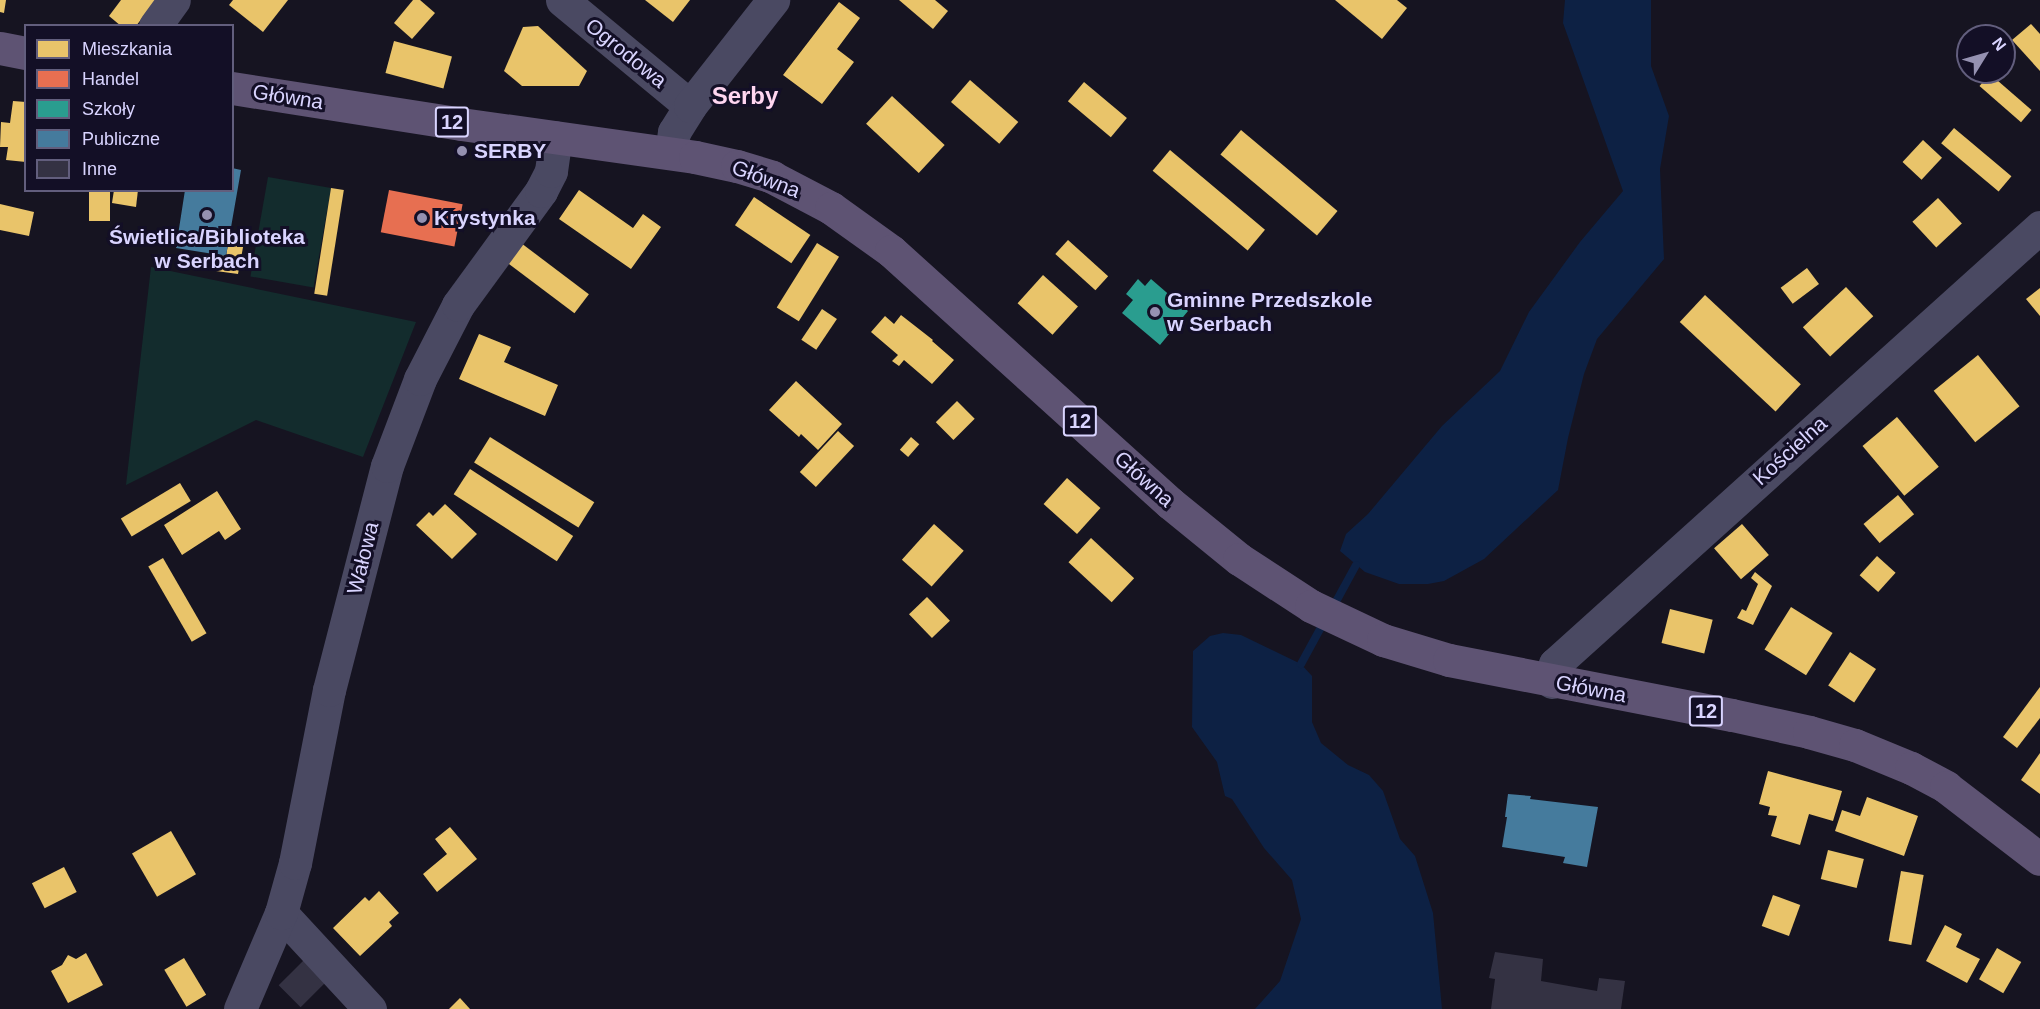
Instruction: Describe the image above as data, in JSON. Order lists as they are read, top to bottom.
{
  "streets": {
    "main road": ["Główna", "12"],
    "street": ["Ogrodowa", "Kościelna", "Wałowa"]
  },
  "crossings": [
    ["Główna", "Kościelna"],
    ["Główna", "Wałowa"]
  ],
  "districts": ["Serby"],
  "places": [
    "SERBY",
    "Świetlica/Biblioteka w Serbach",
    "Krystynka",
    "Gminne Przedszkole w Serbach"
  ],
  "legend": [
    "Mieszkania",
    "Handel",
    "Szkoły",
    "Publiczne",
    "Inne"
  ],
  "north": "top right"
}
